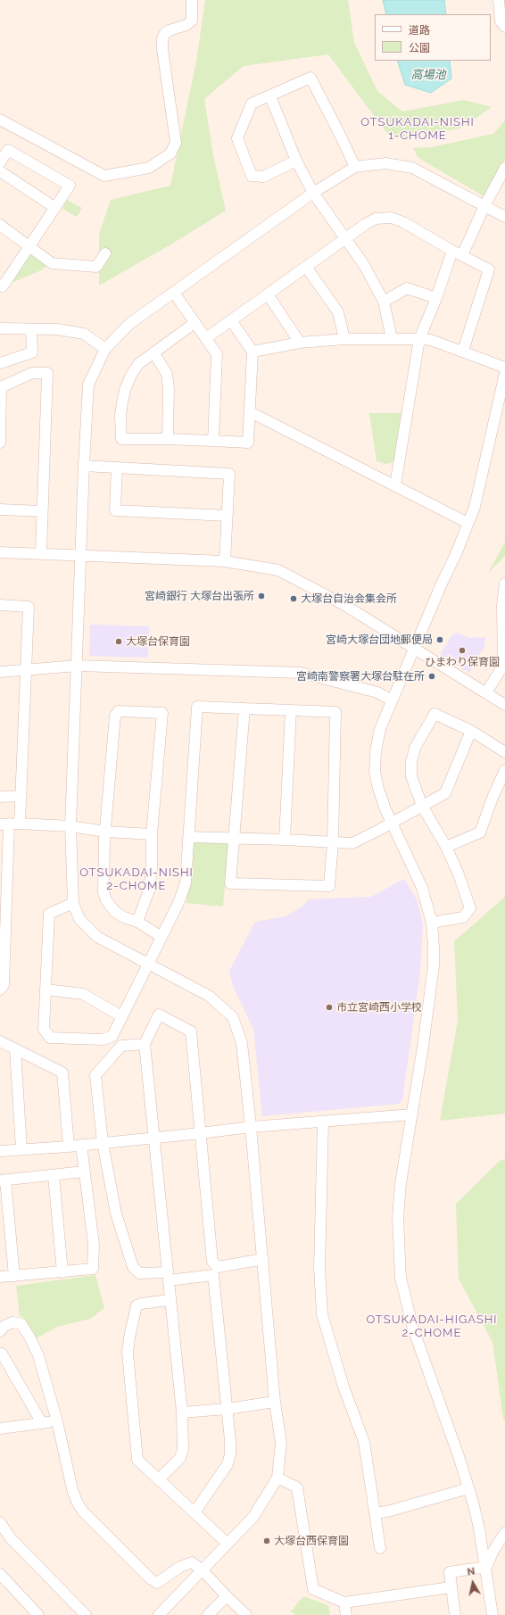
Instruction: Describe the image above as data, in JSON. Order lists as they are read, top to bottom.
{
  "districts": ["OTSUKADAI-NISHI 1-CHOME", "OTSUKADAI-NISHI 2-CHOME", "OTSUKADAI-HIGASHI 2-CHOME"],
  "water": ["高場池"],
  "places": [
    "宮崎銀行 大塚台出張所",
    "大塚台自治会集会所",
    "宮崎大塚台団地郵便局",
    "大塚台保育園",
    "ひまわり保育園",
    "宮崎南警察署大塚台駐在所",
    "市立宮崎西小学校",
    "大塚台西保育園"
  ],
  "legend": ["道路", "公園"],
  "north": "top"
}
